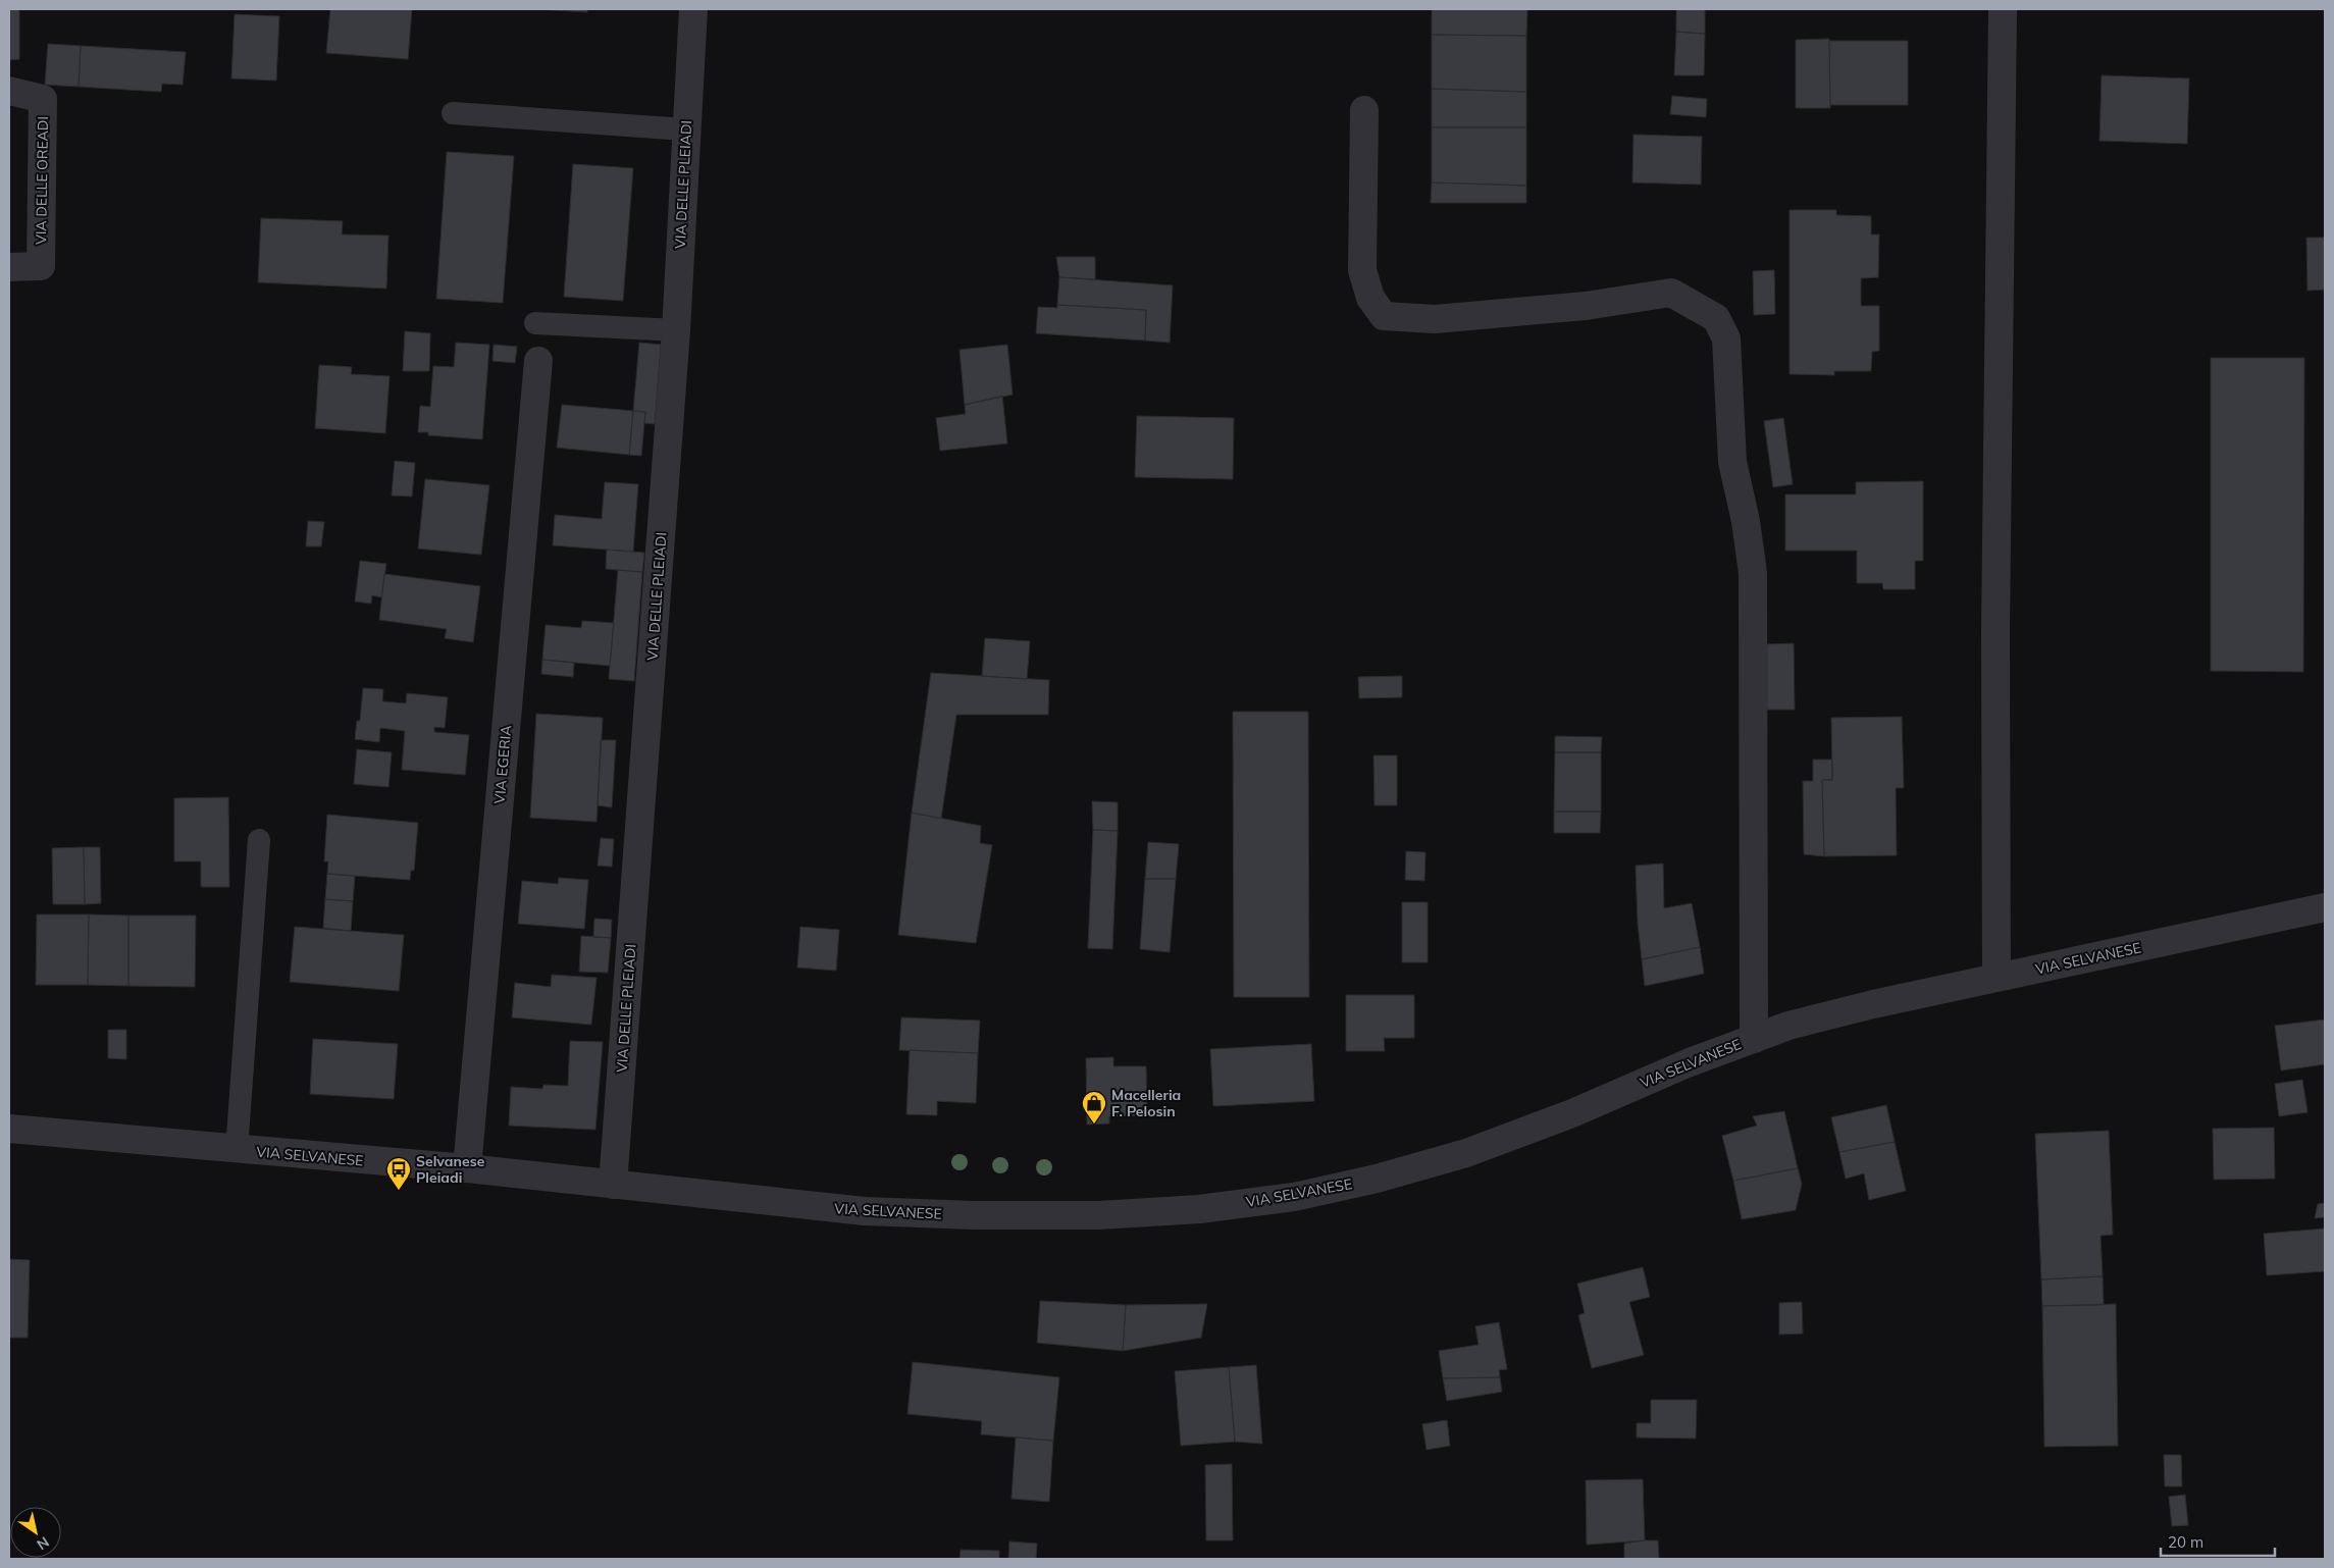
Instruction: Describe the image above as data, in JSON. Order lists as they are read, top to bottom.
{
  "streets": {
    "street": [
      "VIA DELLE OREADI",
      "VIA DELLE PLEIADI",
      "VIA EGERIA",
      "VIA SELVANESE"
    ]
  },
  "crossings": [
    ["VIA DELLE PLEIADI", "VIA SELVANESE"],
    ["VIA EGERIA", "VIA SELVANESE"]
  ],
  "places": {
    "shop": ["Macelleria F. Pelosin"],
    "bus stop": ["Selvanese Pleiadi"]
  },
  "scale_bar": "20 m",
  "north": "bottom right"
}
